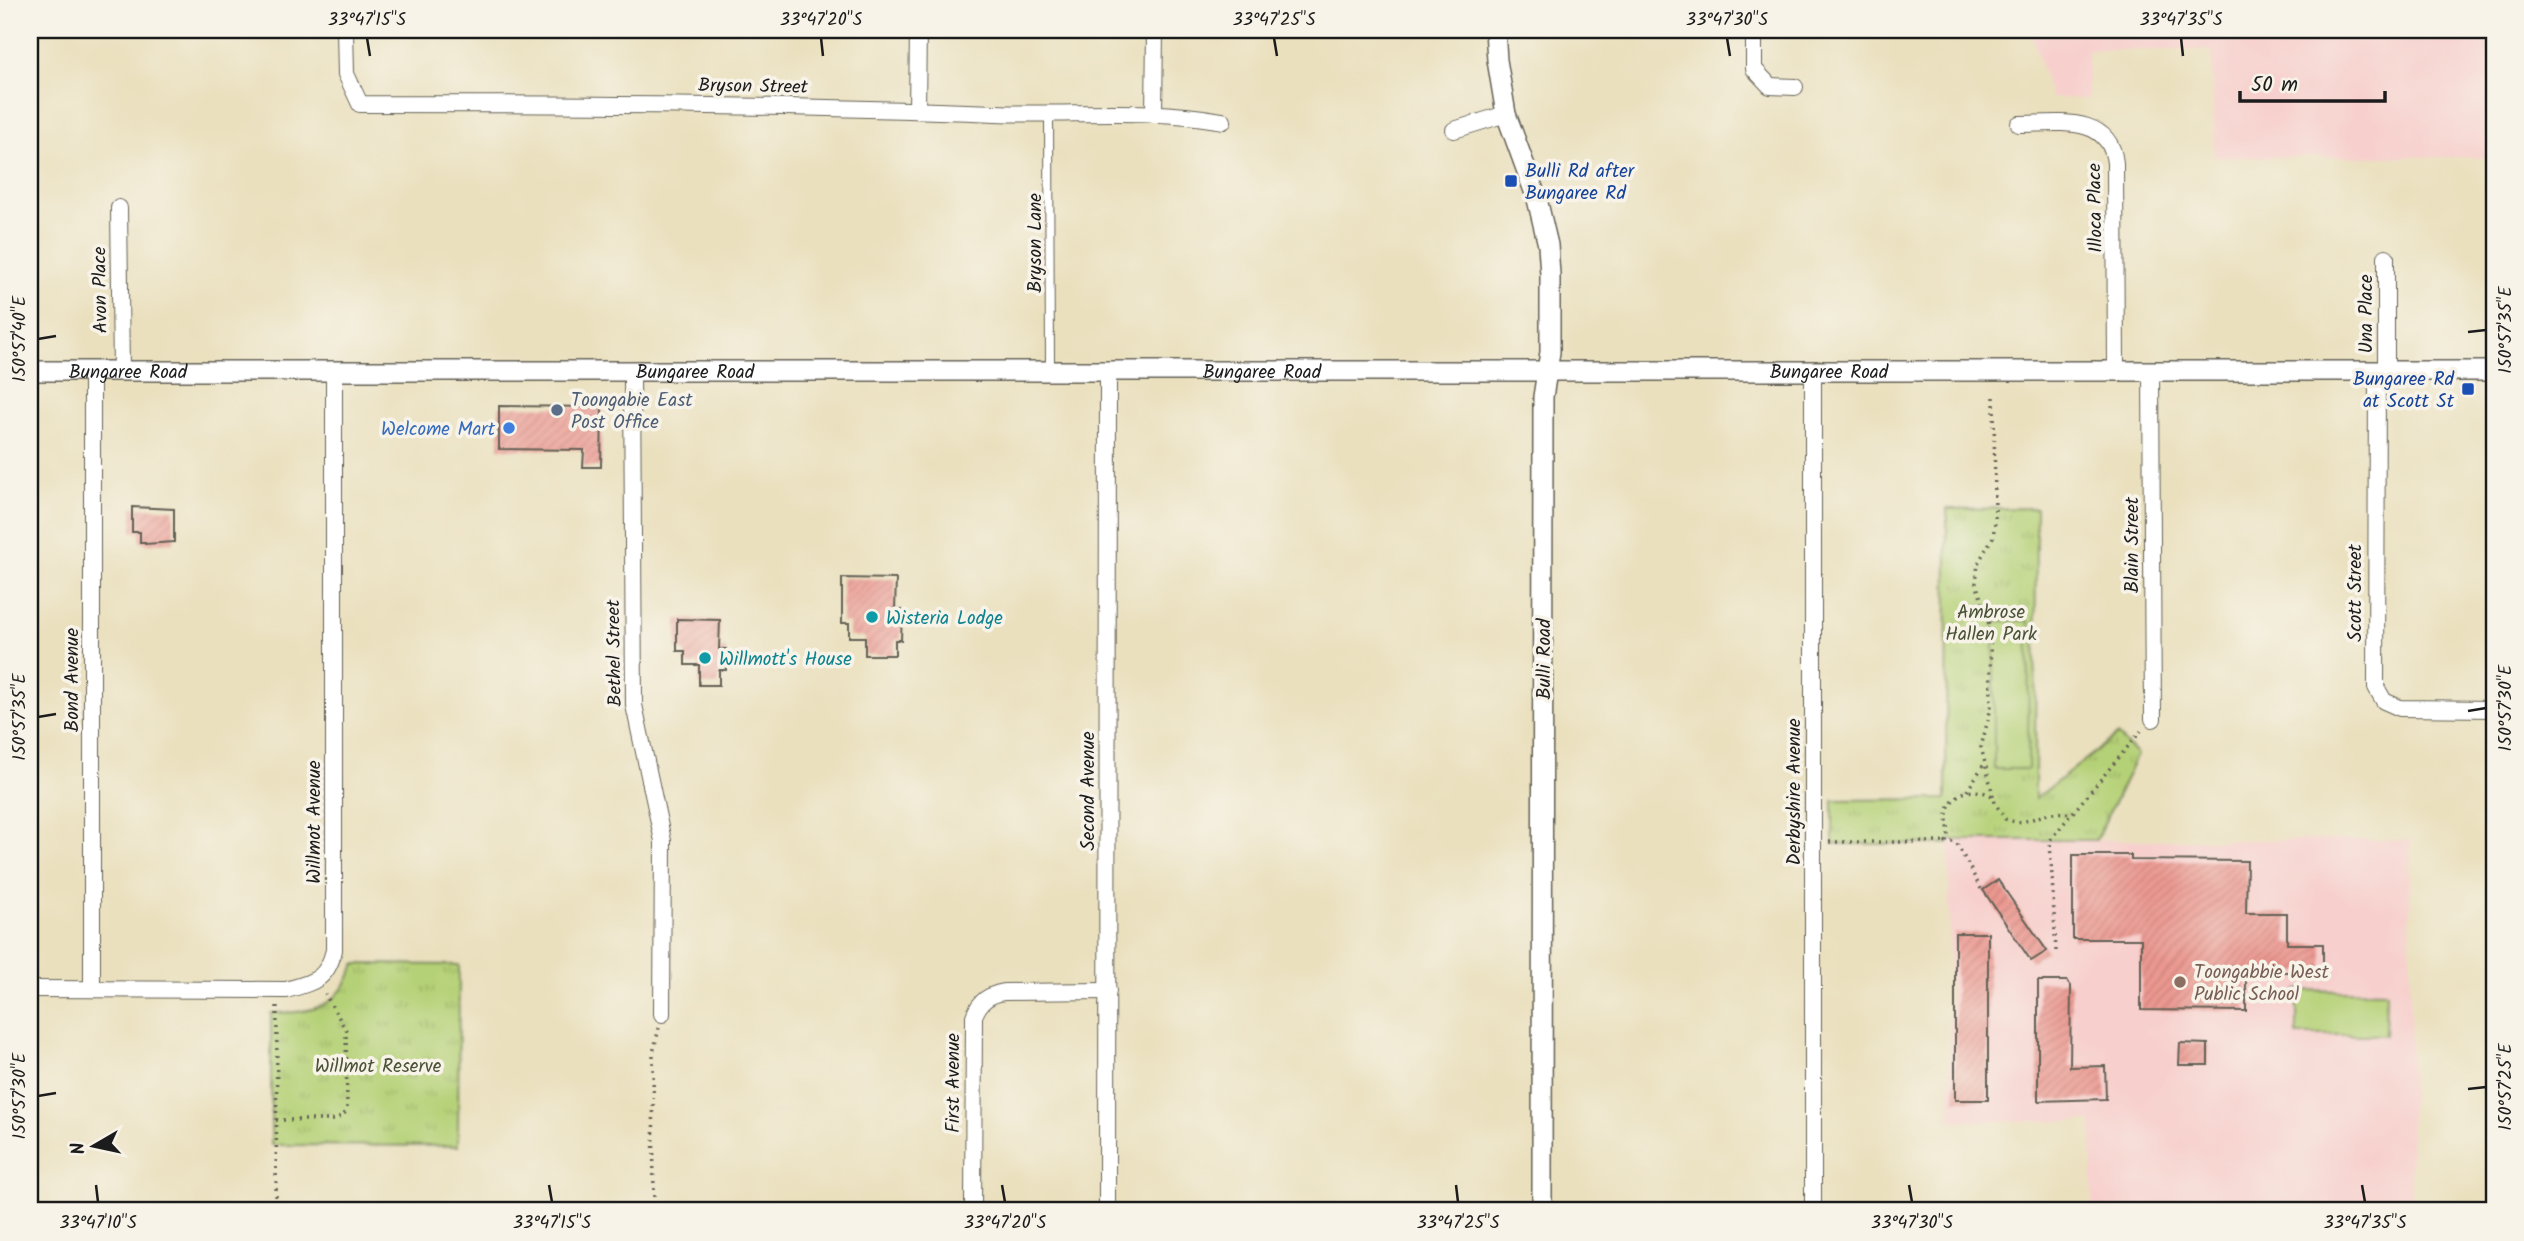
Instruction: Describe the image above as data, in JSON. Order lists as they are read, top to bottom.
{
  "streets": {
    "street": [
      "Bryson Street",
      "Illoca Place",
      "Avon Place",
      "Una Place",
      "Bungaree Road",
      "Blain Street",
      "Scott Street",
      "Bethel Street",
      "Bulli Road",
      "Bond Avenue",
      "Second Avenue",
      "Derbyshire Avenue",
      "Willmot Avenue",
      "First Avenue"
    ],
    "lane": ["Bryson Lane"]
  },
  "crossings": [
    ["Bryson Street", "Bryson Lane"],
    ["Illoca Place", "Bungaree Road"],
    ["Bryson Lane", "Bungaree Road"],
    ["Avon Place", "Bungaree Road"],
    ["Una Place", "Bungaree Road"],
    ["Una Place", "Scott Street"],
    ["Bungaree Road", "Blain Street"],
    ["Bungaree Road", "Scott Street"],
    ["Bungaree Road", "Bethel Street"],
    ["Bungaree Road", "Bulli Road"],
    ["Bungaree Road", "Bond Avenue"],
    ["Bungaree Road", "Second Avenue"],
    ["Bungaree Road", "Derbyshire Avenue"],
    ["Bungaree Road", "Willmot Avenue"],
    ["Second Avenue", "First Avenue"]
  ],
  "parks": ["Ambrose Hallen Park", "Willmot Reserve"],
  "places": {
    "transit": ["Bulli Rd after Bungaree Rd", "Bungaree Rd at Scott St"],
    "other": [
      "Toongabie East Post Office",
      "Welcome Mart",
      "Wisteria Lodge",
      "Willmott's House",
      "Toongabbie West Public School"
    ]
  },
  "scale_bar": "50 m",
  "north": "left",
  "coordinates": [
    "33°47'15\"S",
    "33°47'20\"S",
    "33°47'25\"S",
    "33°47'30\"S",
    "33°47'35\"S",
    "150°57'35\"E",
    "150°57'40\"E",
    "150°57'30\"E",
    "150°57'25\"E",
    "33°47'10\"S"
  ]
}
